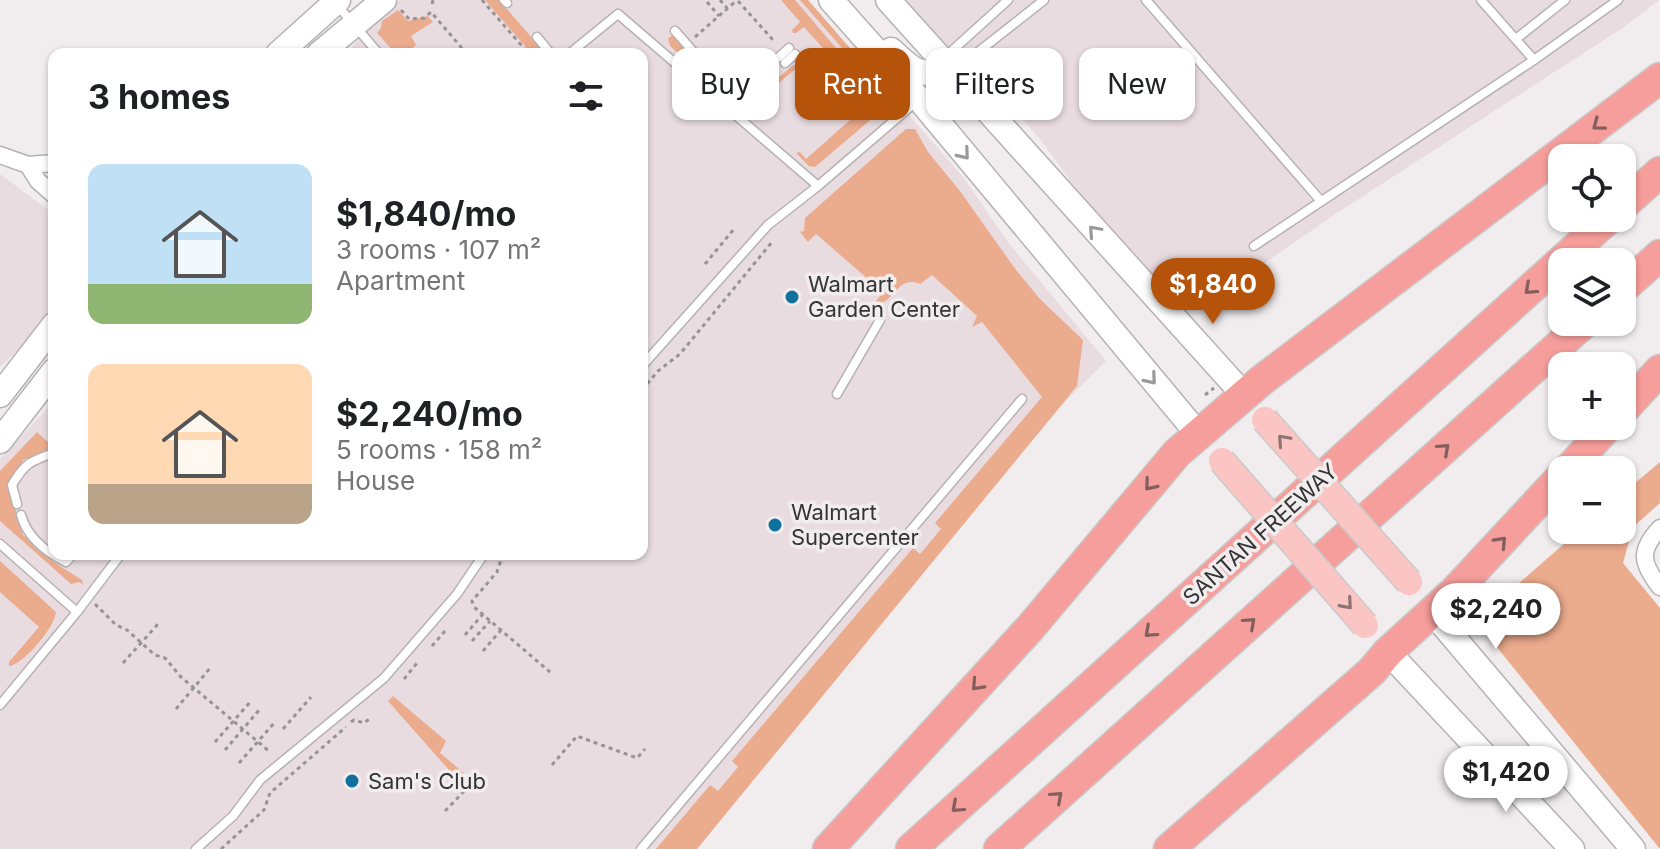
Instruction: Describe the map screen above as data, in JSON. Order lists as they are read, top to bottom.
{
  "streets": {
    "highway": ["SANTAN FREEWAY"]
  },
  "places": ["Walmart Garden Center", "Walmart Supercenter", "Sam's Club"],
  "page": {
    "chip": [
      "Buy",
      "Rent",
      "Filters",
      "New"
    ],
    "heading": "3 homes",
    "map_buttons": ["+", "−"],
    "list": [
      {
        "name": "$1,840/mo",
        "note": "3 rooms · 107 m² · Apartment"
      },
      {
        "name": "$2,240/mo",
        "note": "5 rooms · 158 m² · House"
      }
    ],
    "price": ["$1,840", "$2,240", "$1,420"]
  }
}
